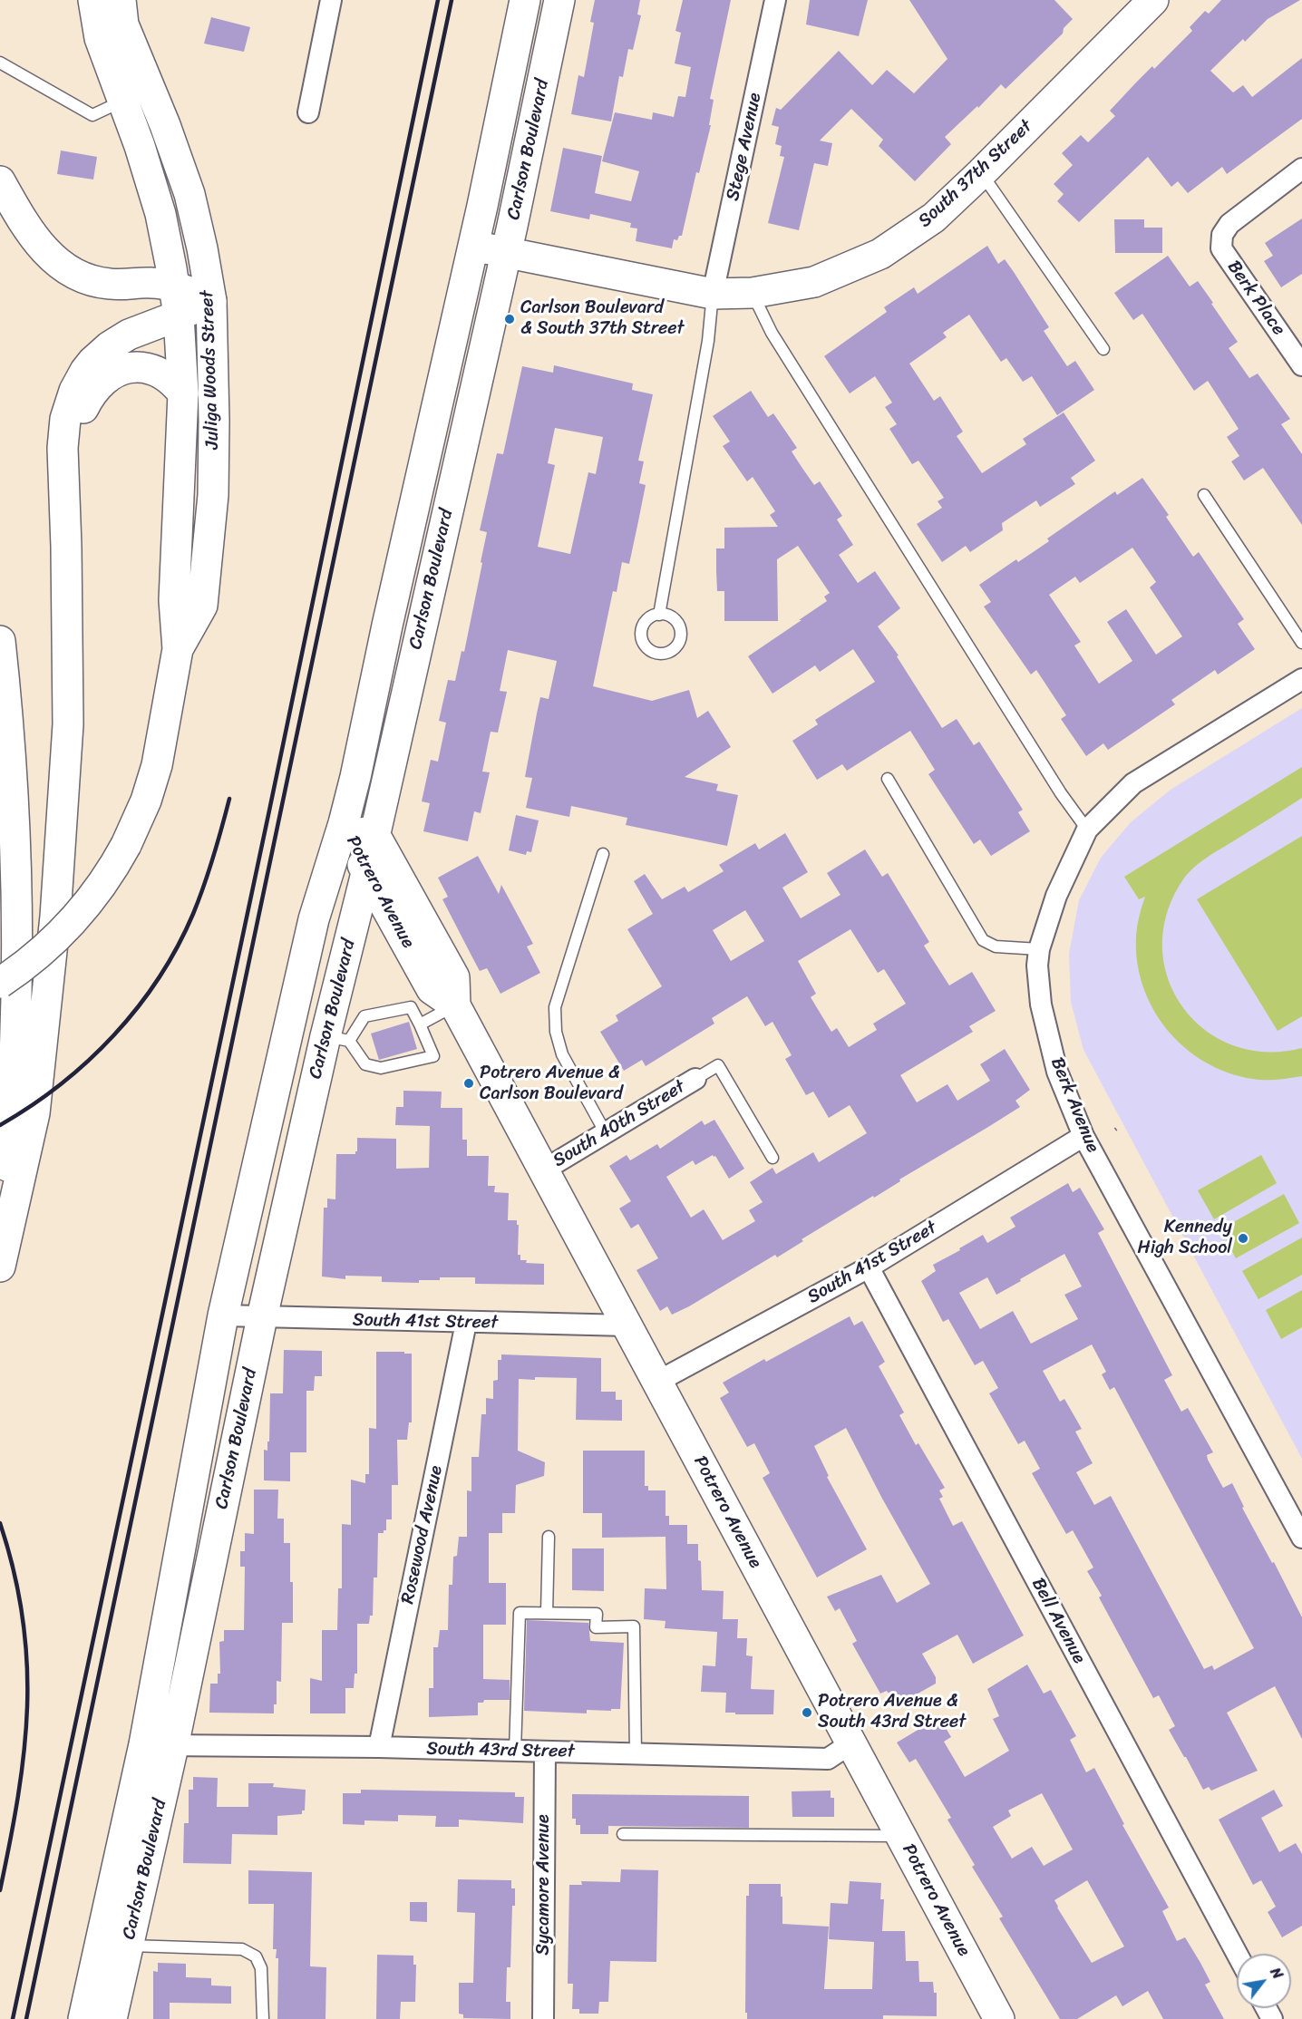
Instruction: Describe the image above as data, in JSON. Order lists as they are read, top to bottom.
{
  "streets": {
    "main road": [
      "Carlson Boulevard",
      "South 37th Street",
      "Juliga Woods Street",
      "Potrero Avenue"
    ],
    "street": [
      "Stege Avenue",
      "Berk Place",
      "Berk Avenue",
      "South 40th Street",
      "South 41st Street",
      "Rosewood Avenue",
      "Bell Avenue",
      "South 43rd Street",
      "Sycamore Avenue"
    ]
  },
  "crossings": [
    ["Stege Avenue", "South 37th Street"],
    ["Carlson Boulevard", "South 37th Street"],
    ["Carlson Boulevard", "Potrero Avenue"],
    ["Carlson Boulevard", "South 41st Street"],
    ["Carlson Boulevard", "South 43rd Street"],
    ["Potrero Avenue", "South 40th Street"],
    ["Potrero Avenue", "South 41st Street"],
    ["Potrero Avenue", "South 43rd Street"],
    ["Berk Avenue", "South 41st Street"],
    ["South 41st Street", "Rosewood Avenue"],
    ["South 41st Street", "Bell Avenue"],
    ["Rosewood Avenue", "South 43rd Street"],
    ["South 43rd Street", "Sycamore Avenue"]
  ],
  "places": [
    "Carlson Boulevard & South 37th Street",
    "Potrero Avenue & Carlson Boulevard",
    "Kennedy High School",
    "Potrero Avenue & South 43rd Street"
  ],
  "north": "top right"
}
